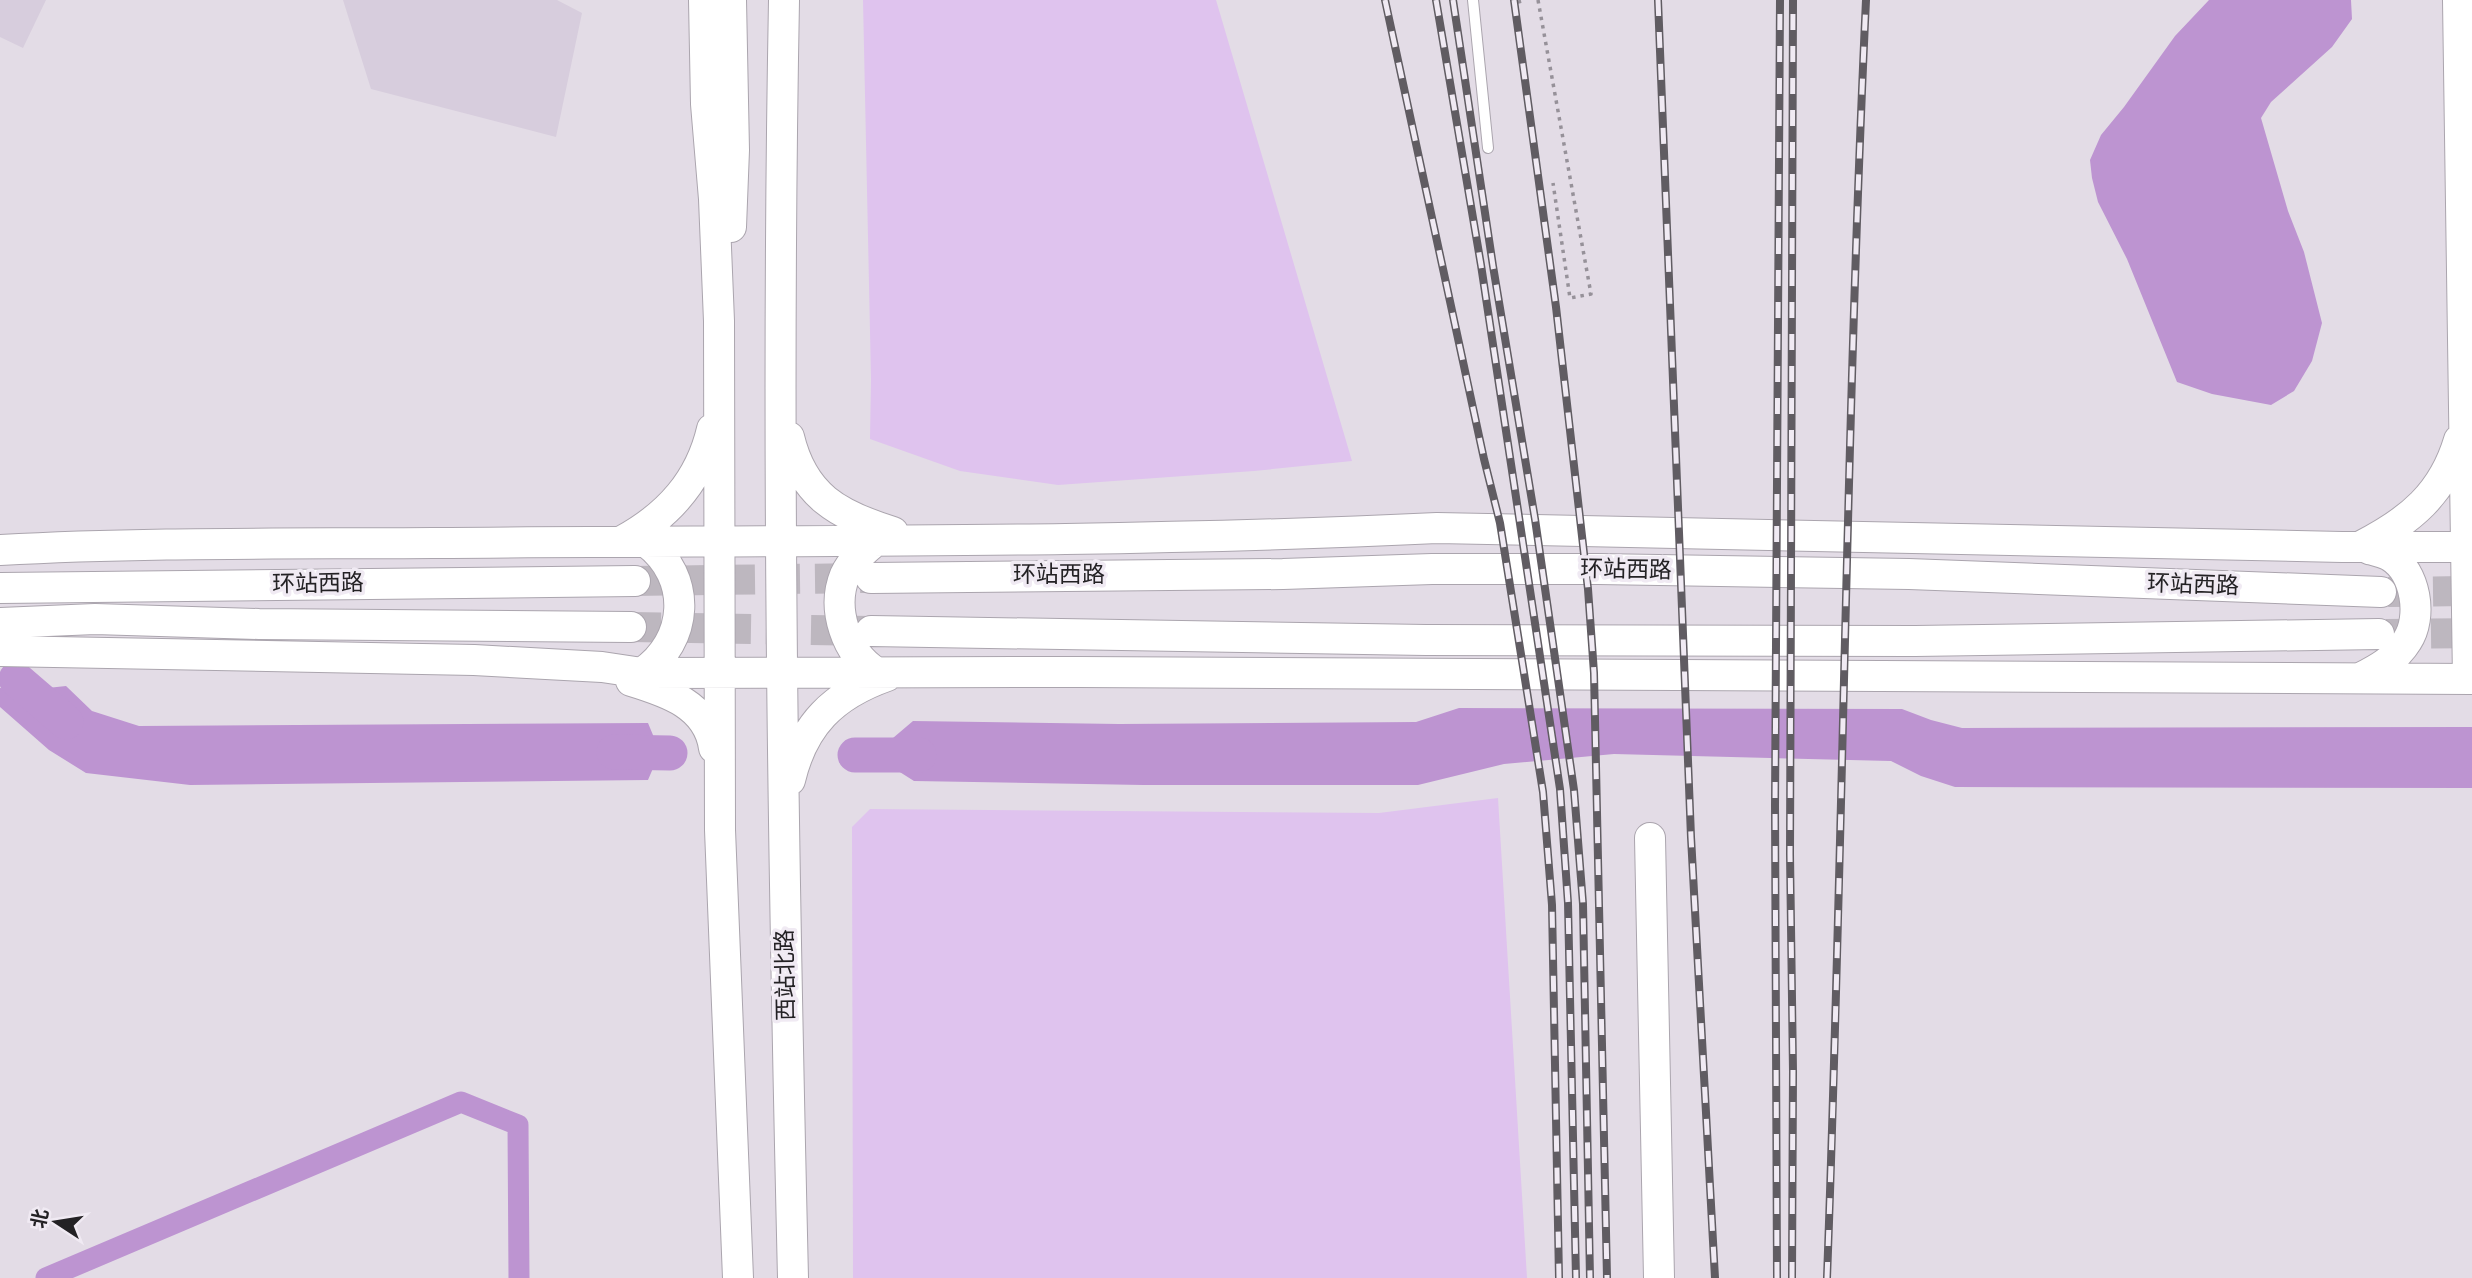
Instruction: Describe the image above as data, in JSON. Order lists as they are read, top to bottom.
{
  "streets": {
    "main road": ["环站西路", "西站北路"]
  },
  "north": "left"
}
